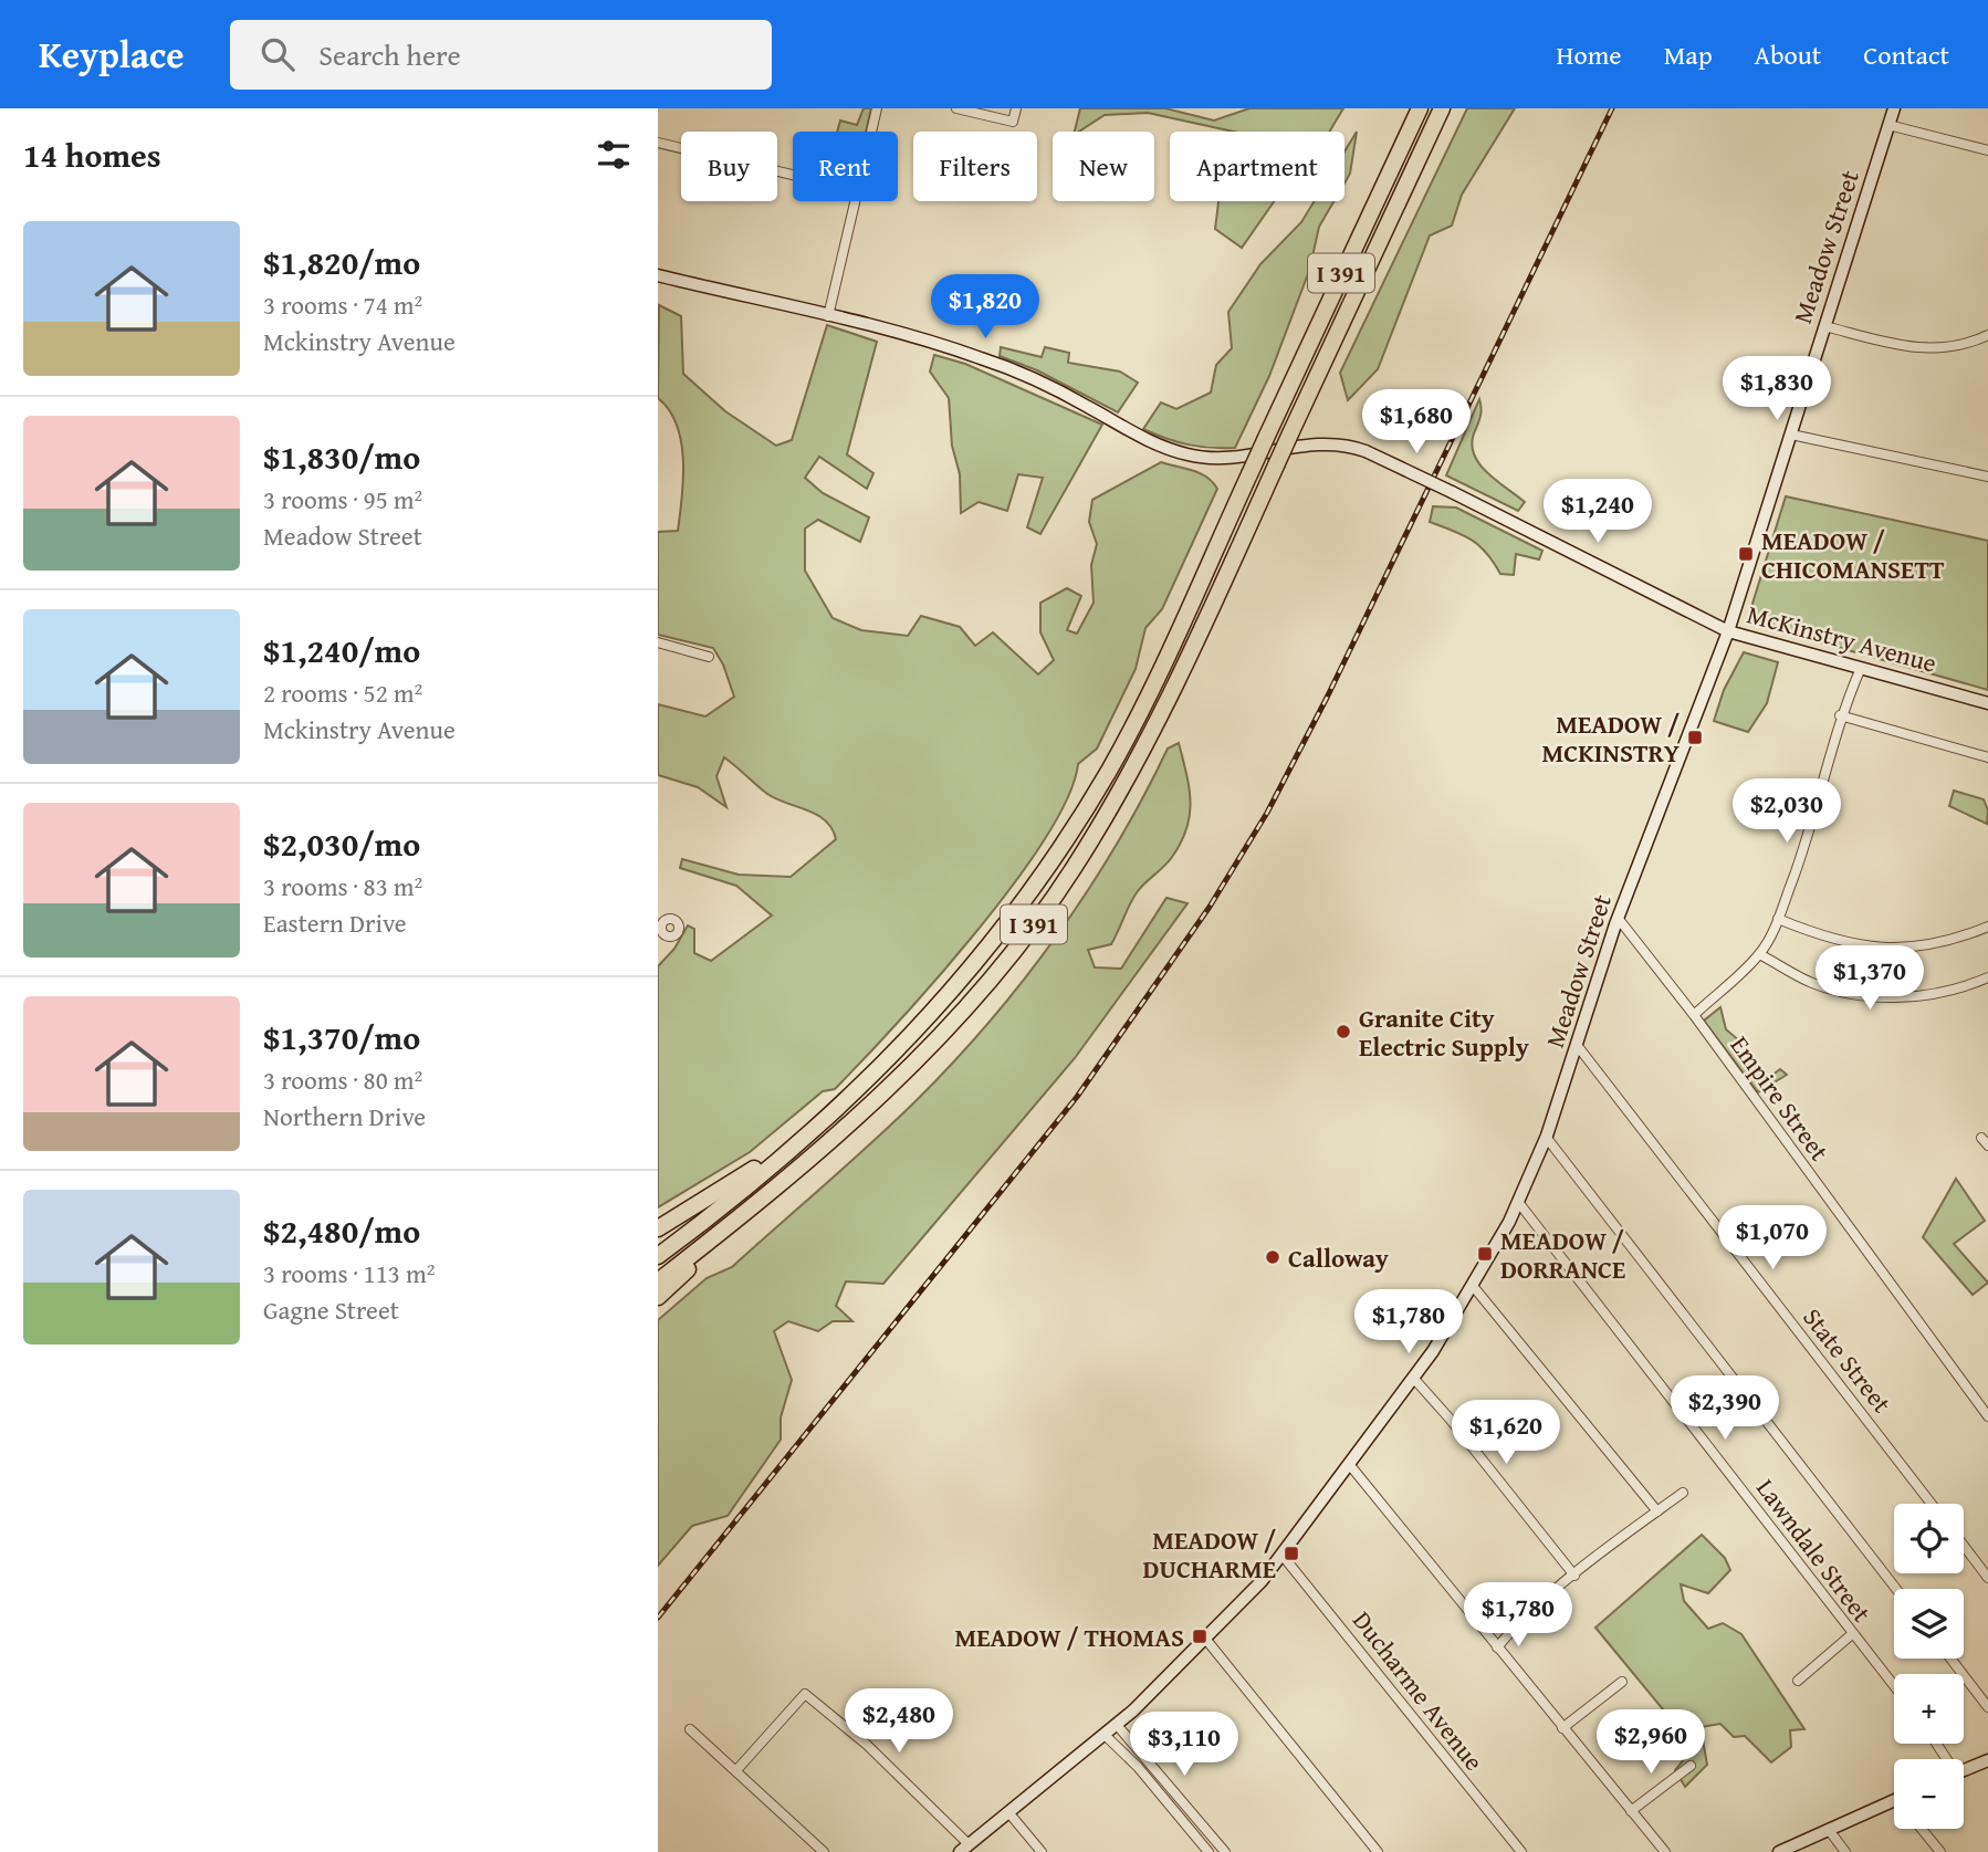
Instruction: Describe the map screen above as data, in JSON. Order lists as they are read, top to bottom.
{
  "streets": {
    "highway": ["I 391"],
    "main road": ["Meadow Street", "McKinstry Avenue"],
    "street": [
      "Empire Street",
      "State Street",
      "Lawndale Street",
      "Ducharme Avenue"
    ]
  },
  "crossings": [
    ["Meadow Street", "McKinstry Avenue"],
    ["Meadow Street", "Empire Street"],
    ["Meadow Street", "State Street"],
    ["Meadow Street", "Lawndale Street"],
    ["Meadow Street", "Ducharme Avenue"]
  ],
  "places": {
    "transit": [
      "MEADOW / CHICOMANSETT",
      "MEADOW / MCKINSTRY",
      "MEADOW / DORRANCE",
      "MEADOW / DUCHARME",
      "MEADOW / THOMAS"
    ],
    "other": ["Granite City Electric Supply", "Calloway"]
  },
  "page": {
    "header": "Keyplace",
    "search": "Search here",
    "nav": [
      "Home",
      "Map",
      "About",
      "Contact"
    ],
    "heading": "14 homes",
    "chip": [
      "Buy",
      "Rent",
      "Filters",
      "New",
      "Apartment"
    ],
    "list": [
      {
        "name": "$1,820/mo",
        "note": "3 rooms · 74 m² · Mckinstry Avenue"
      },
      {
        "name": "$1,830/mo",
        "note": "3 rooms · 95 m² · Meadow Street"
      },
      {
        "name": "$1,240/mo",
        "note": "2 rooms · 52 m² · Mckinstry Avenue"
      },
      {
        "name": "$2,030/mo",
        "note": "3 rooms · 83 m² · Eastern Drive"
      },
      {
        "name": "$1,370/mo",
        "note": "3 rooms · 80 m² · Northern Drive"
      },
      {
        "name": "$2,480/mo",
        "note": "3 rooms · 113 m² · Gagne Street"
      }
    ],
    "price": [
      "$1,820",
      "$1,830",
      "$1,680",
      "$1,240",
      "$2,030",
      "$1,370",
      "$1,070",
      "$1,780",
      "$2,390",
      "$1,620",
      "$1,780",
      "$2,480",
      "$2,960",
      "$3,110"
    ],
    "map_buttons": ["+", "−"]
  }
}
